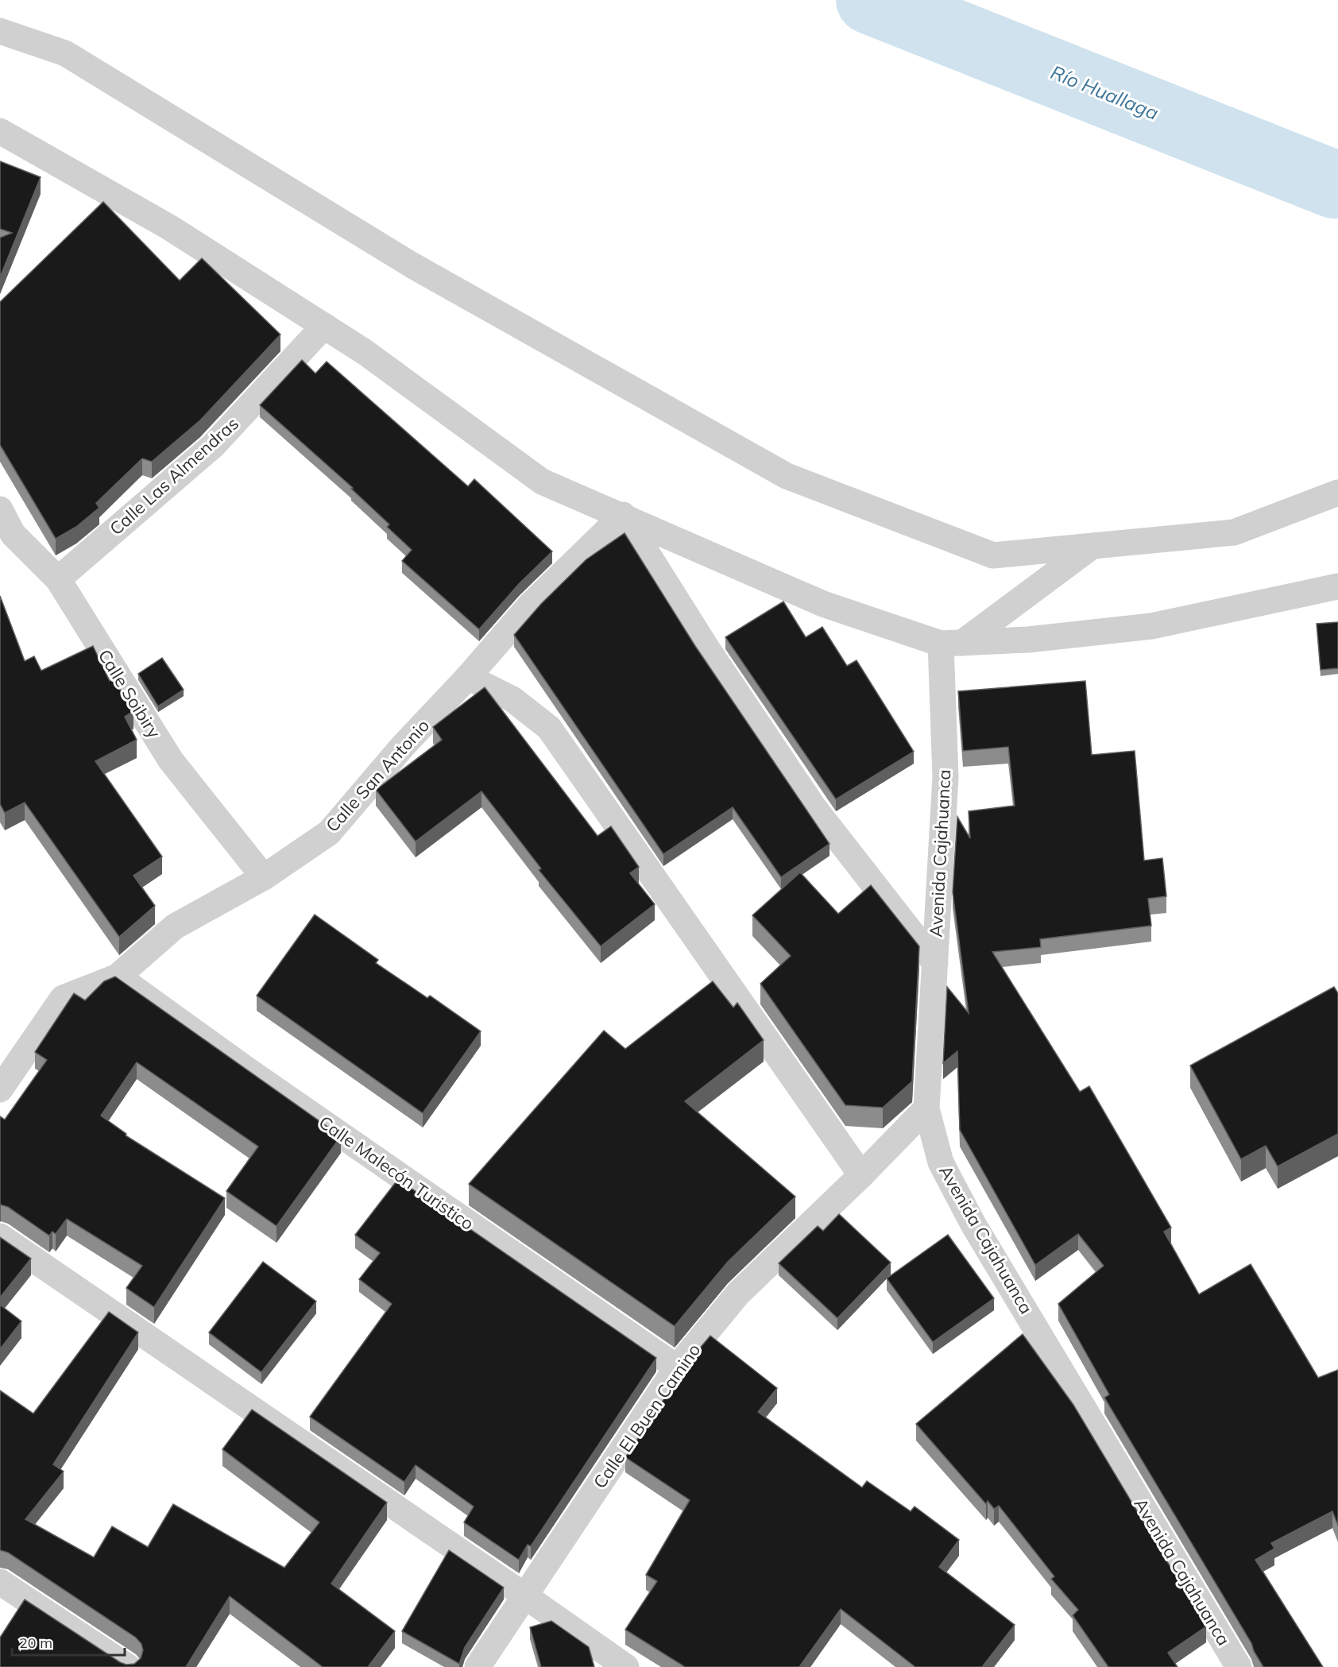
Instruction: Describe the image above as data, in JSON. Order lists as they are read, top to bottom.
{
  "streets": {
    "street": [
      "Calle Las Almendras",
      "Calle Soibiry",
      "Calle San Antonio",
      "Avenida Cajahuanca",
      "Calle Malecón Turistico",
      "Calle El Buen Camino"
    ]
  },
  "crossings": [
    ["Calle Las Almendras", "Calle Soibiry"],
    ["Calle Soibiry", "Calle San Antonio"],
    ["Calle San Antonio", "Calle Malecón Turistico"],
    ["Avenida Cajahuanca", "Calle El Buen Camino"],
    ["Calle Malecón Turistico", "Calle El Buen Camino"]
  ],
  "water": ["Río Huallaga"],
  "scale_bar": "20 m"
}
